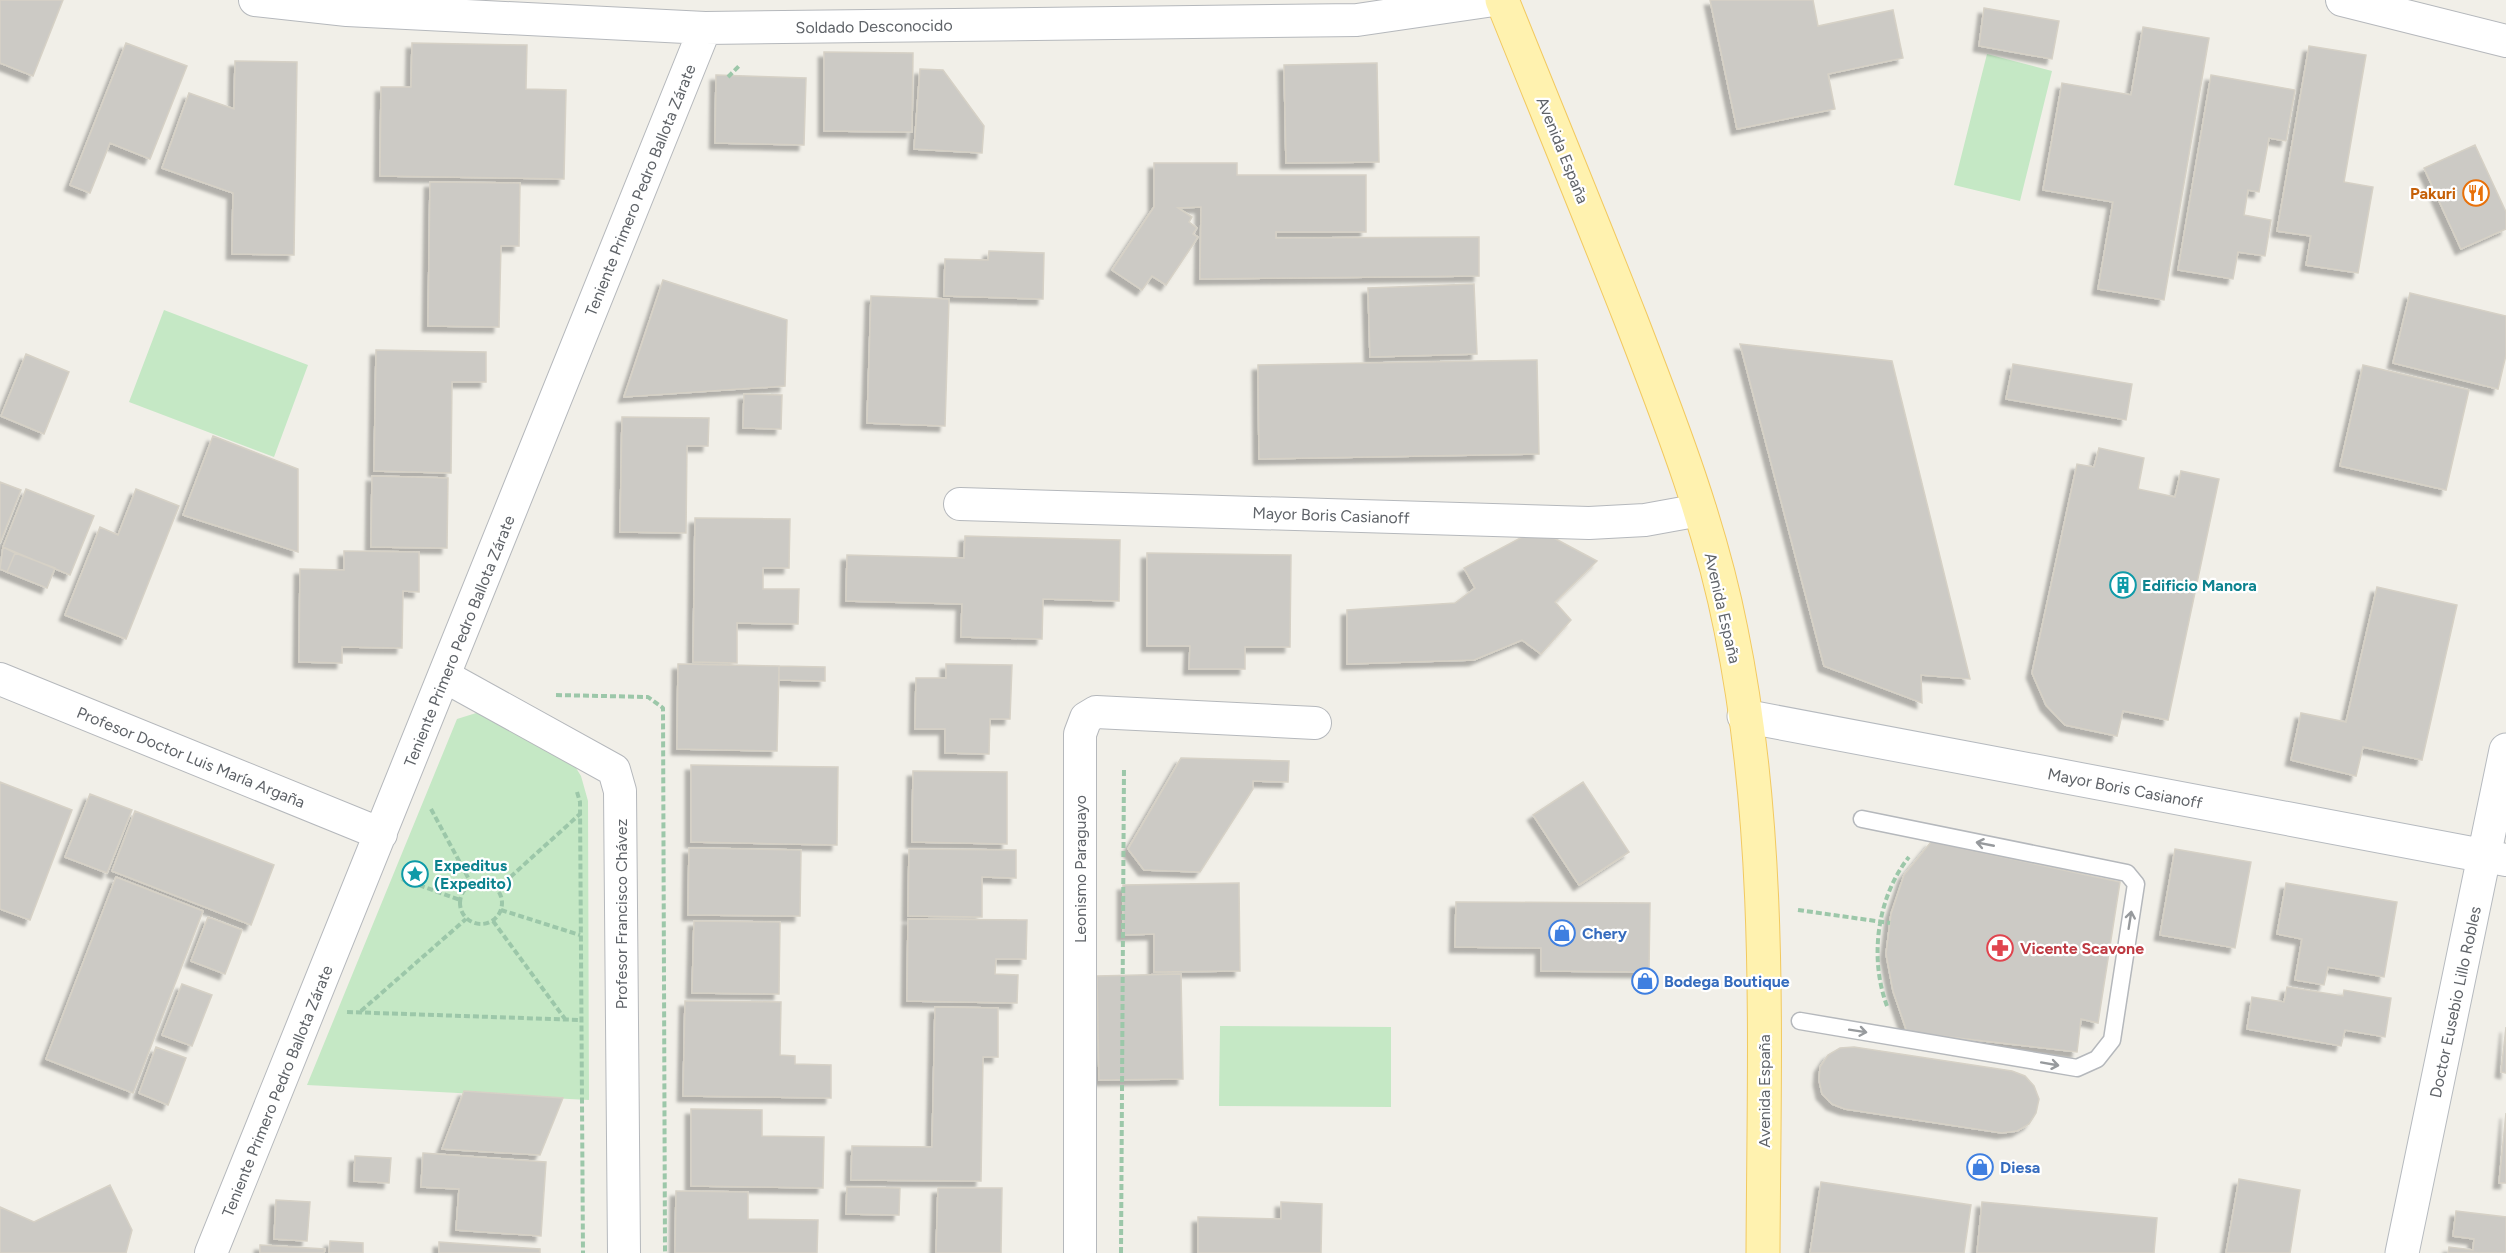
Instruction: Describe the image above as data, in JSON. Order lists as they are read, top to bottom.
{
  "streets": {
    "main road": ["Avenida España"],
    "street": [
      "Soldado Desconocido",
      "Teniente Primero Pedro Ballota Zárate",
      "Mayor Boris Casianoff",
      "Profesor Doctor Luis María Argaña",
      "Leonismo Paraguayo",
      "Profesor Francisco Chávez",
      "Doctor Eusebio Lillo Robles"
    ]
  },
  "crossings": [
    ["Soldado Desconocido", "Teniente Primero Pedro Ballota Zárate"],
    ["Avenida España", "Mayor Boris Casianoff"],
    ["Teniente Primero Pedro Ballota Zárate", "Profesor Doctor Luis María Argaña"],
    ["Teniente Primero Pedro Ballota Zárate", "Profesor Francisco Chávez"],
    ["Mayor Boris Casianoff", "Doctor Eusebio Lillo Robles"]
  ],
  "places": {
    "restaurant": ["Pakuri"],
    "building": ["Edificio Manora"],
    "place": ["Expeditus (Expedito)"],
    "shop": ["Chery", "Bodega Boutique", "Diesa"],
    "pharmacy": ["Vicente Scavone"]
  }
}
